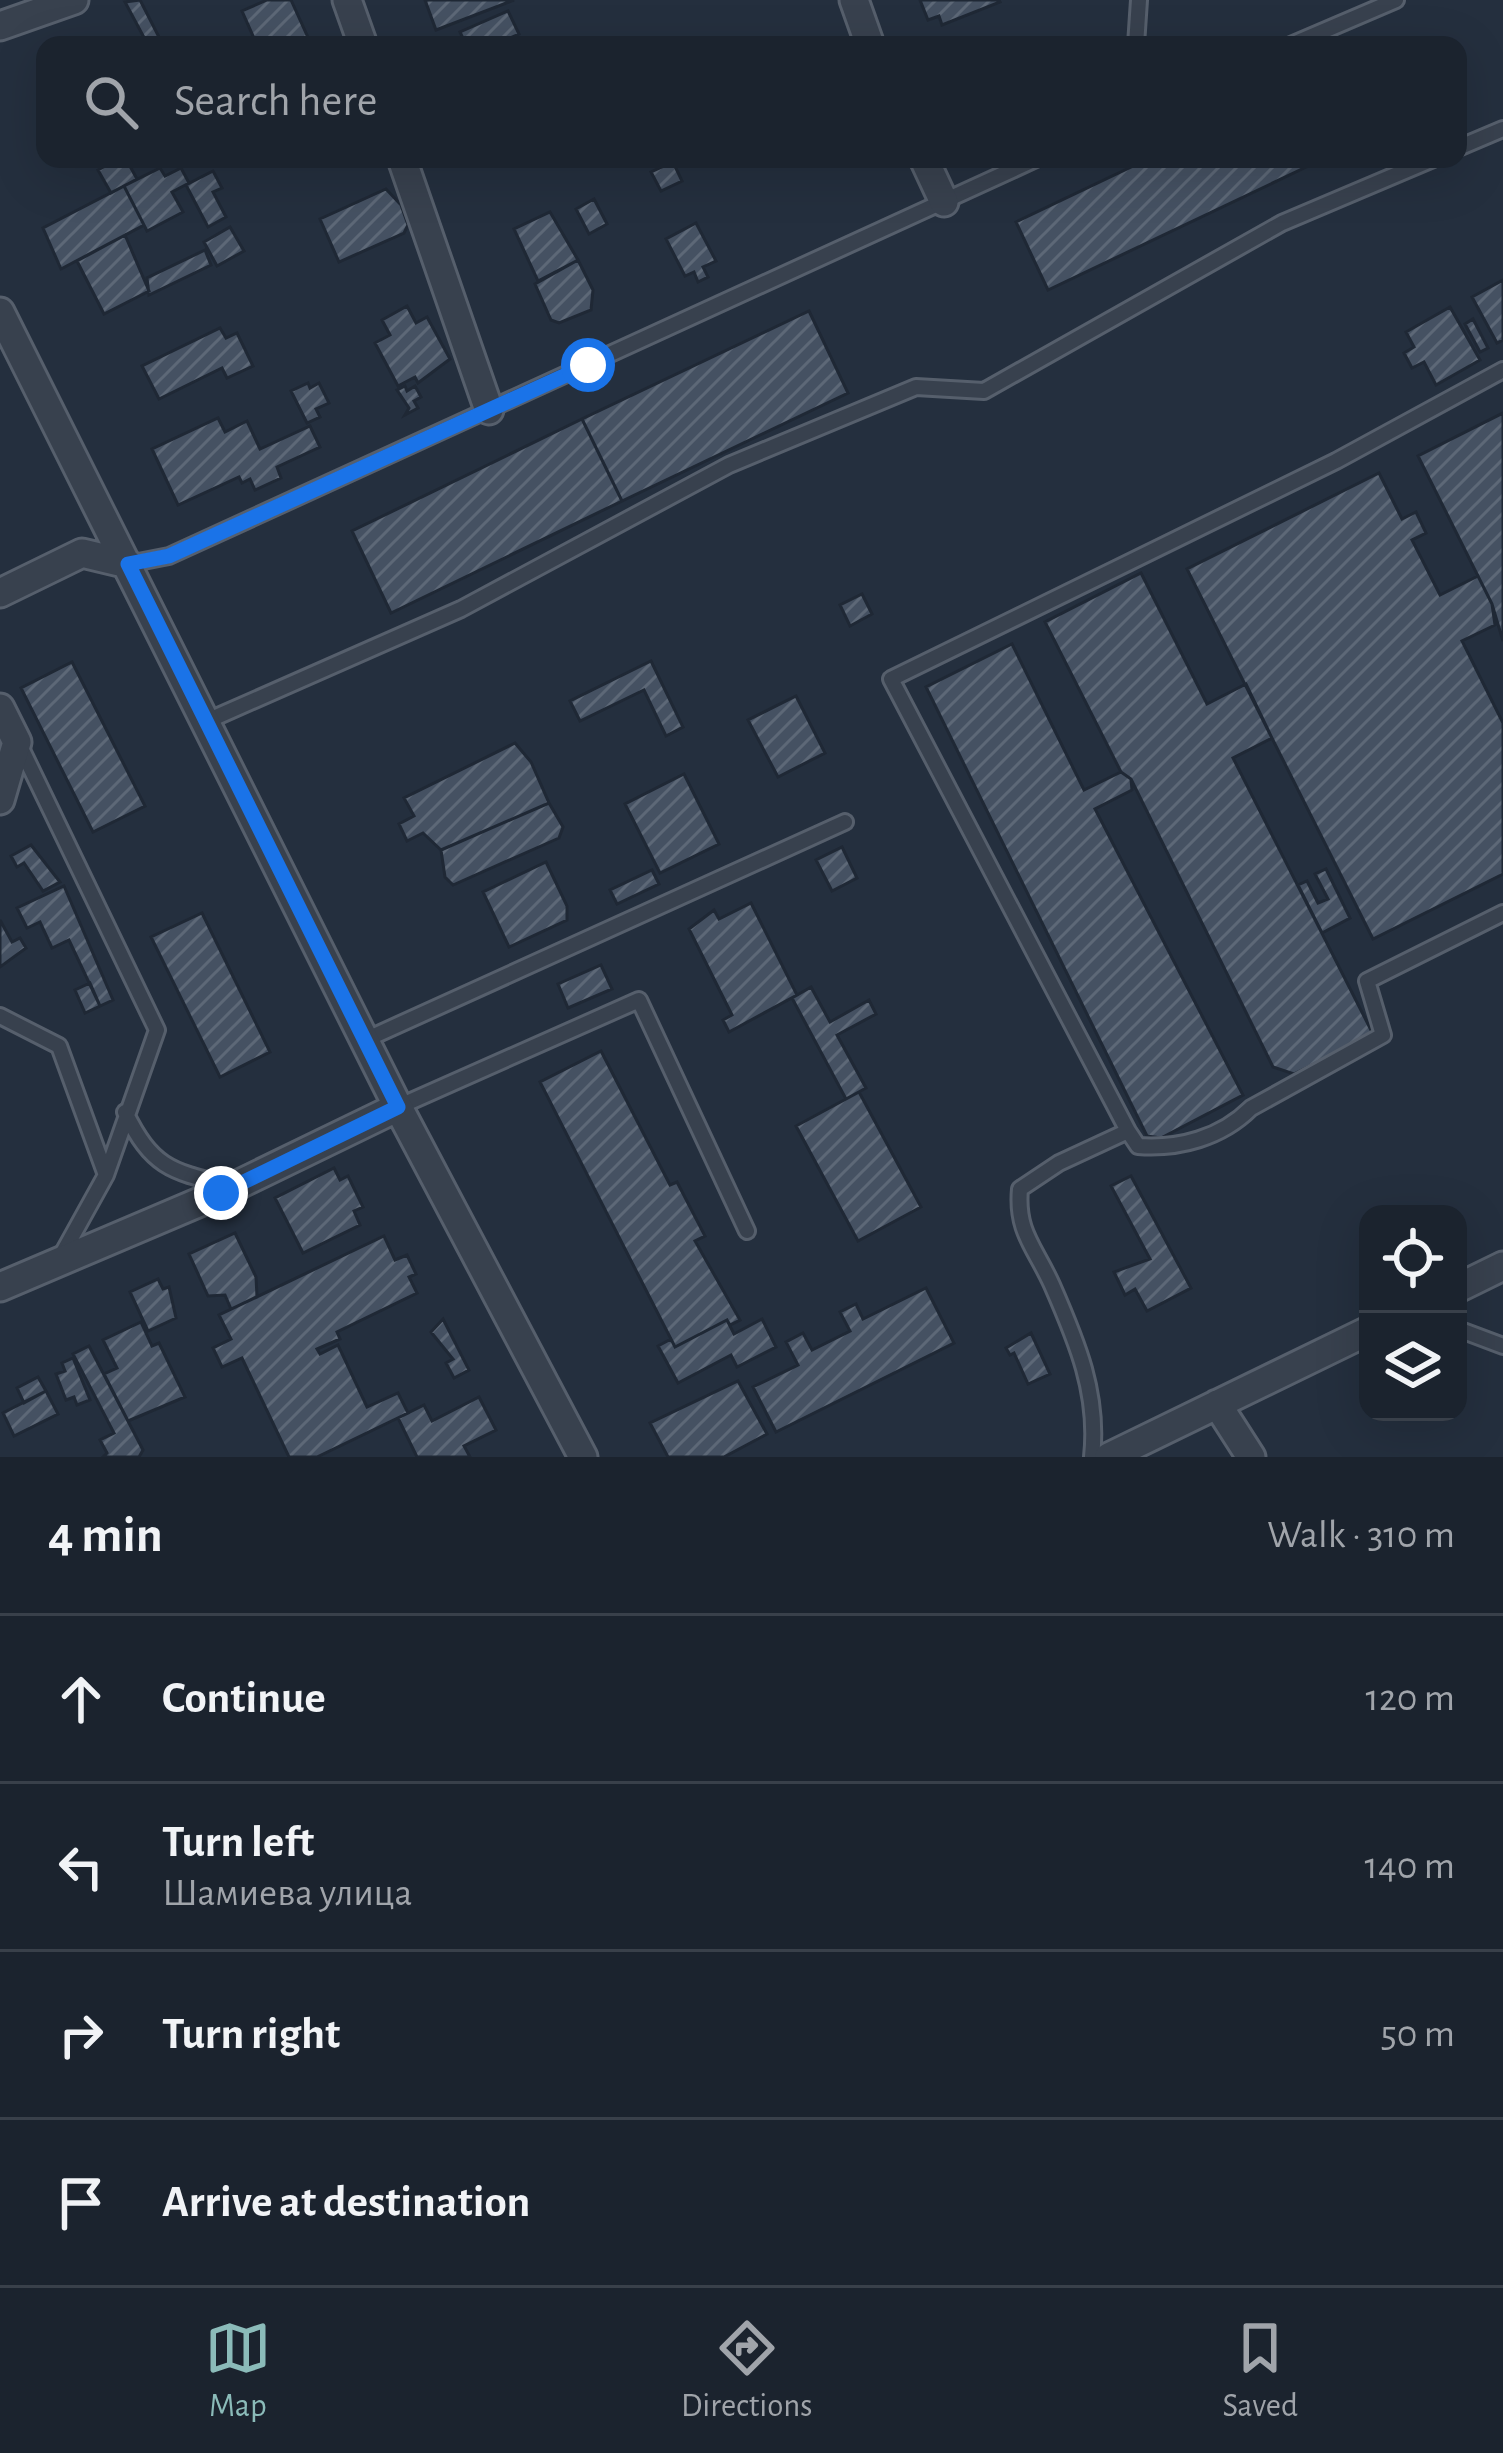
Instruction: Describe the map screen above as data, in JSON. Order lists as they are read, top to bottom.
{
  "page": {
    "search": "Search here",
    "heading": ["4 min", "Walk · 310 m"],
    "list": [
      ["Continue", "120 m"],
      ["Turn left", "Шамиева улица", "140 m"],
      ["Turn right", "50 m"],
      "Arrive at destination"
    ],
    "nav": ["Map", "Directions", "Saved"]
  }
}
